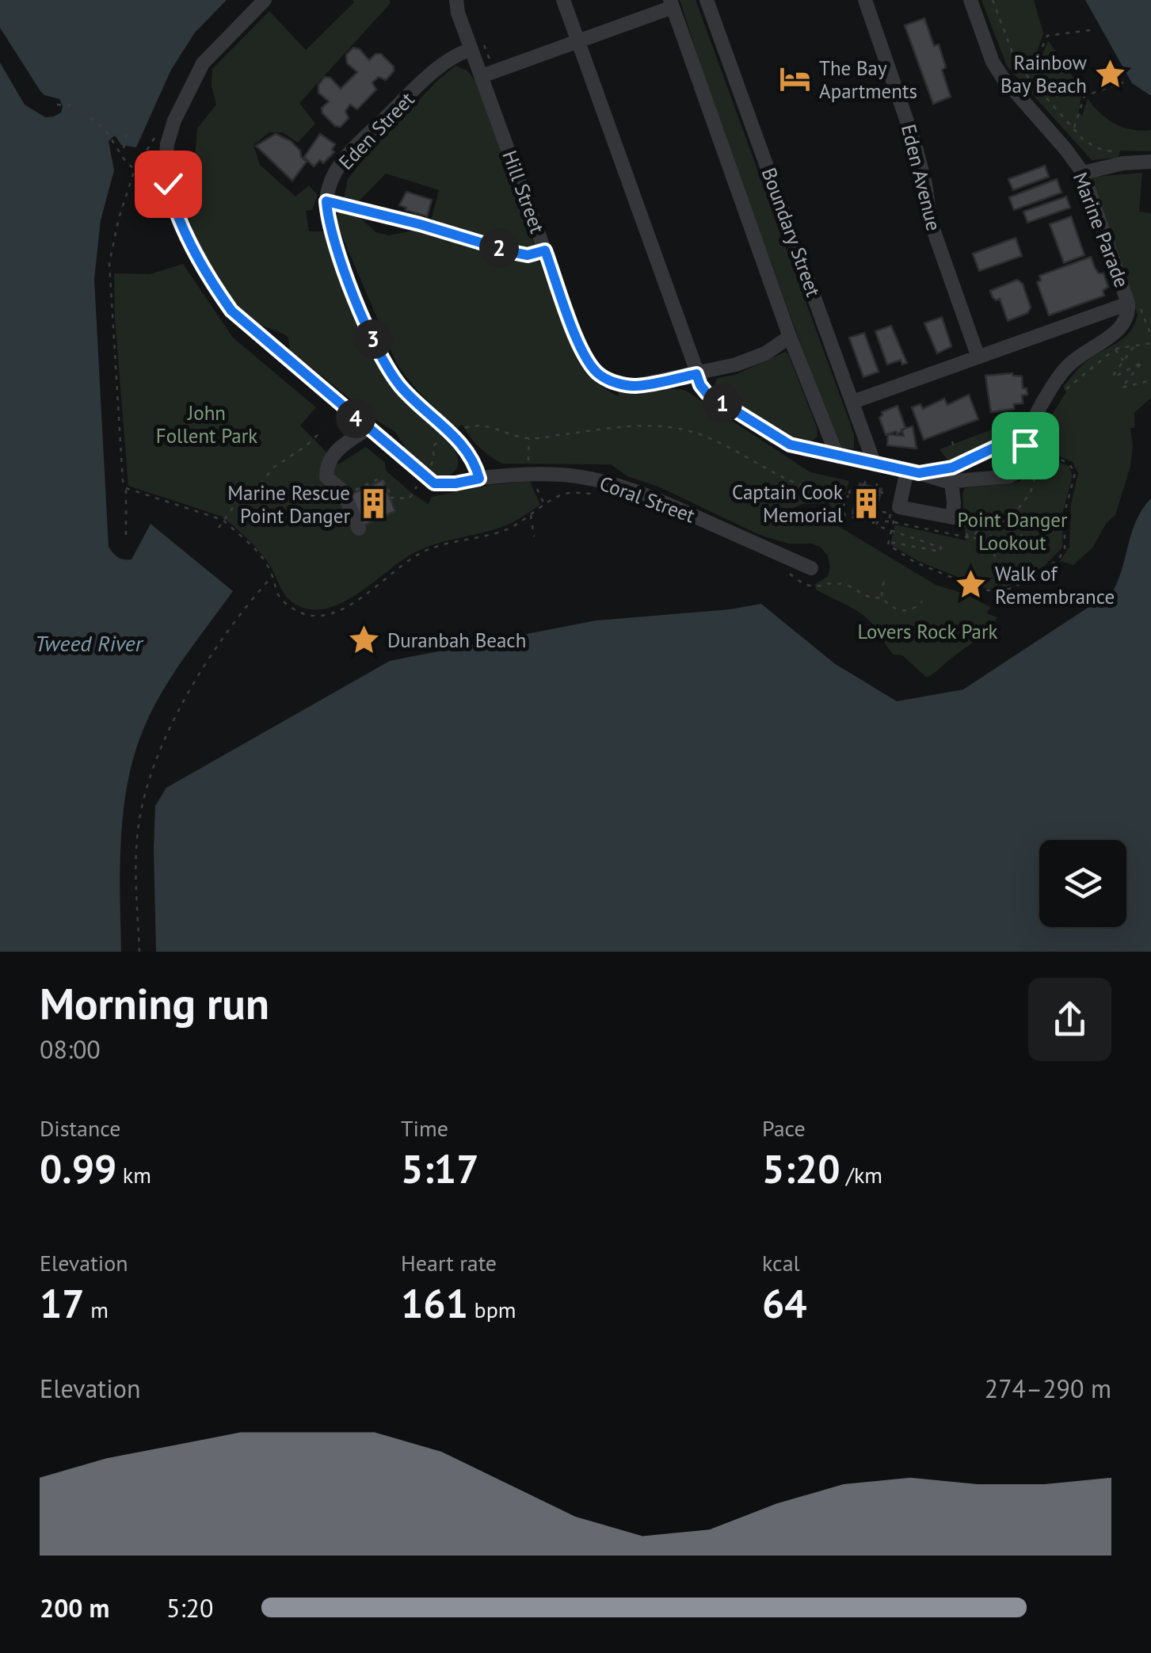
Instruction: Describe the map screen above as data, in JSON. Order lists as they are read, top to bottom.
{
  "streets": {
    "street": [
      "Eden Street",
      "Eden Avenue",
      "Hill Street",
      "Marine Parade",
      "Boundary Street",
      "Coral Street"
    ]
  },
  "crossings": [
    ["Eden Street", "Hill Street"],
    ["Hill Street", "Boundary Street"]
  ],
  "water": ["Tweed River"],
  "parks": ["John Follent Park", "Point Danger Lookout", "Lovers Rock Park"],
  "places": {
    "place": ["Rainbow Bay Beach", "Walk of Remembrance", "Duranbah Beach"],
    "hotel": ["The Bay Apartments"],
    "building": ["Captain Cook Memorial", "Marine Rescue Point Danger"]
  },
  "page": {
    "pins": [
      "2",
      "3",
      "1",
      "4"
    ],
    "heading": ["Morning run", "08:00"],
    "stats": [
      ["Distance", "0.99 km"],
      ["Time", "5:17"],
      ["Pace", "5:20 /km"],
      ["Elevation", "17 m"],
      ["Heart rate", "161 bpm"],
      ["kcal", "64"]
    ],
    "chart": ["Elevation", "274–290 m"],
    "list": [
      {
        "name": "200 m",
        "note": "5:20"
      }
    ]
  }
}
